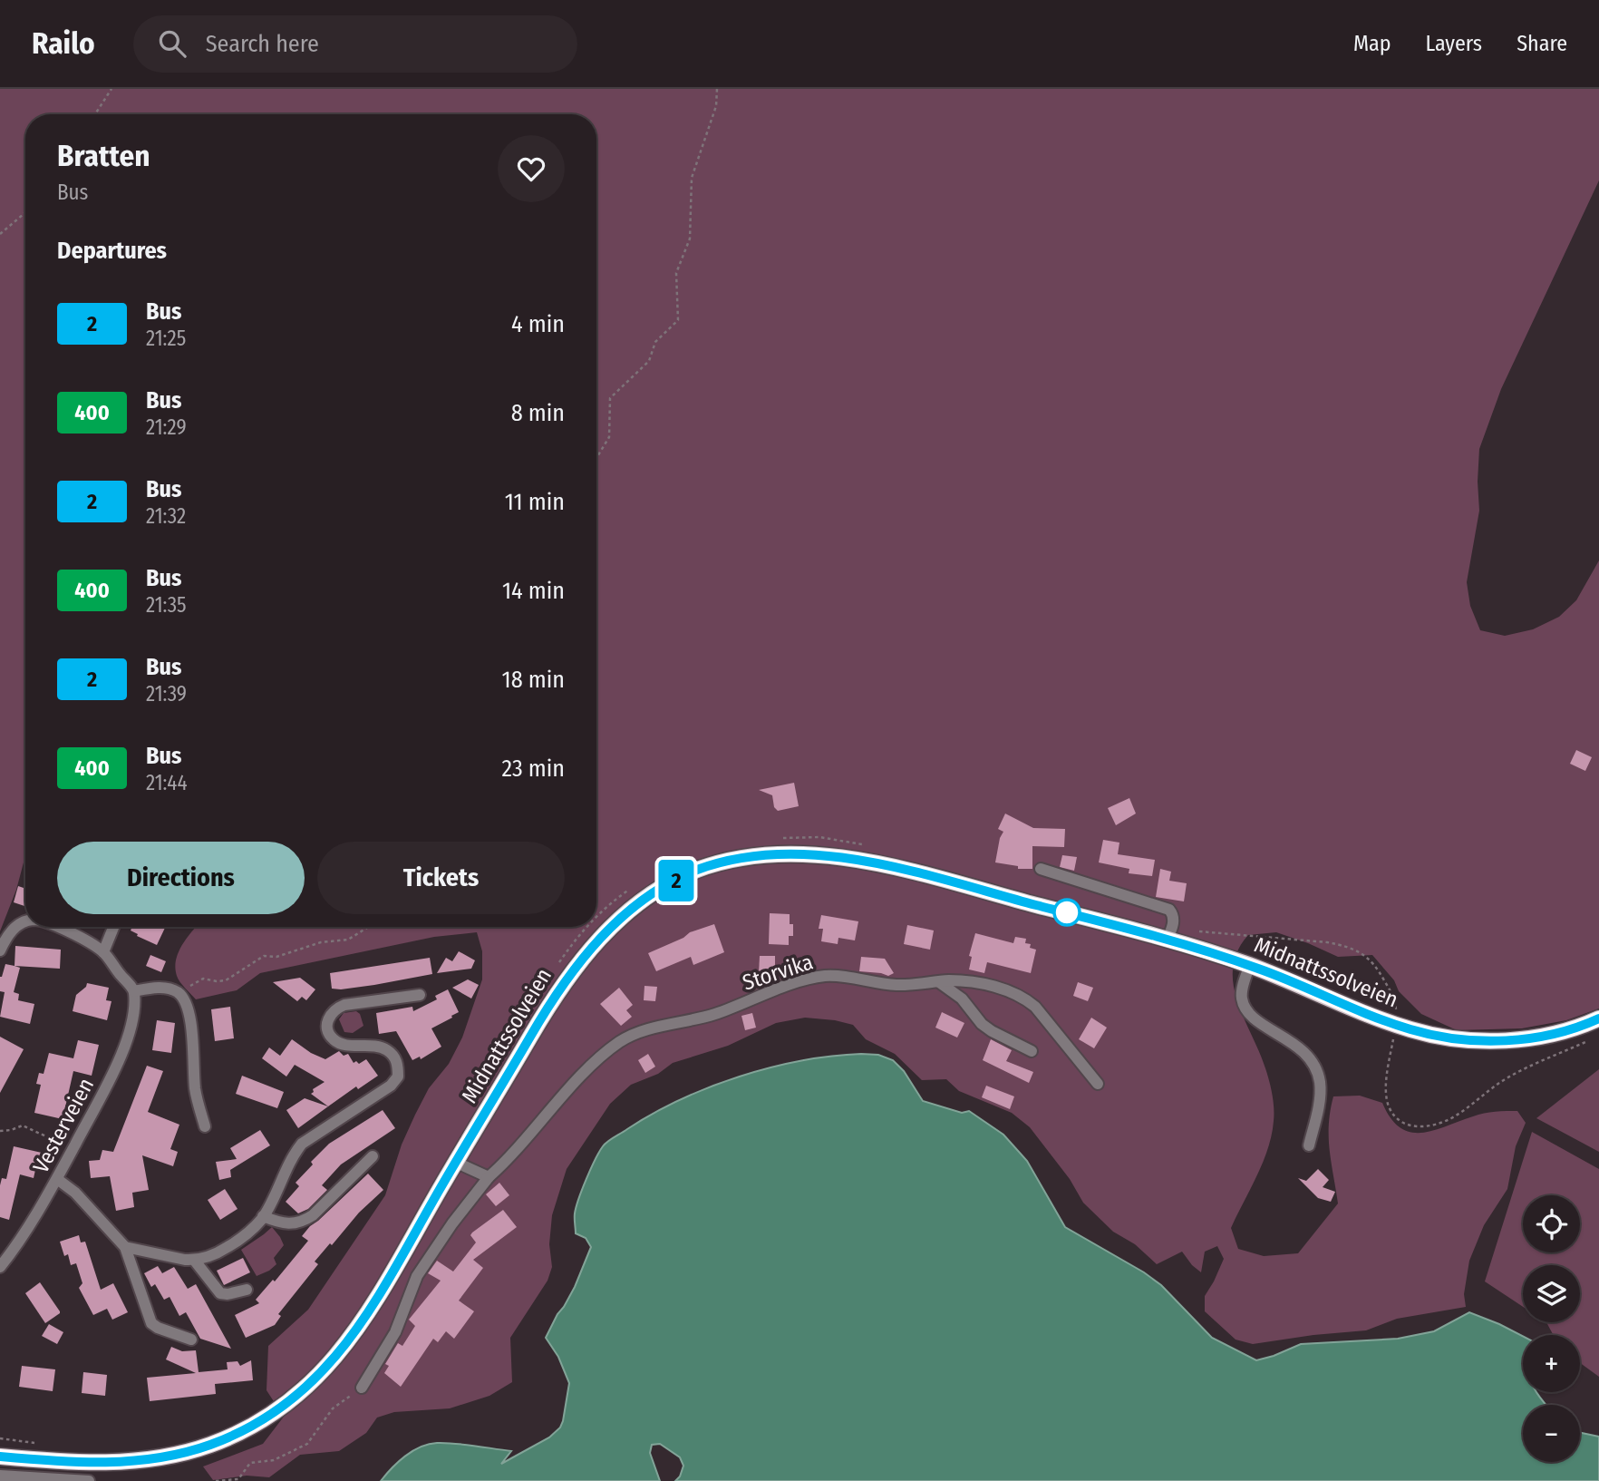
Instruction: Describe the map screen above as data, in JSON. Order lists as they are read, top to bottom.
{
  "streets": {
    "main road": ["Midnattssolveien"],
    "street": ["Storvika", "Vesterveien"]
  },
  "lines": ["bus line 2"],
  "page": {
    "header": "Railo",
    "search": "Search here",
    "nav": ["Map", "Layers", "Share"],
    "on_map": "2",
    "heading": [
      ["Bratten", "Bus"],
      "Departures"
    ],
    "list": [
      {
        "mark": "2",
        "name": "Bus",
        "note": "21:25",
        "value": "4 min"
      },
      {
        "mark": "400",
        "name": "Bus",
        "note": "21:29",
        "value": "8 min"
      },
      {
        "mark": "2",
        "name": "Bus",
        "note": "21:32",
        "value": "11 min"
      },
      {
        "mark": "400",
        "name": "Bus",
        "note": "21:35",
        "value": "14 min"
      },
      {
        "mark": "2",
        "name": "Bus",
        "note": "21:39",
        "value": "18 min"
      },
      {
        "mark": "400",
        "name": "Bus",
        "note": "21:44",
        "value": "23 min"
      }
    ],
    "buttons": ["Directions", "Tickets"],
    "map_buttons": ["+", "−"]
  }
}
